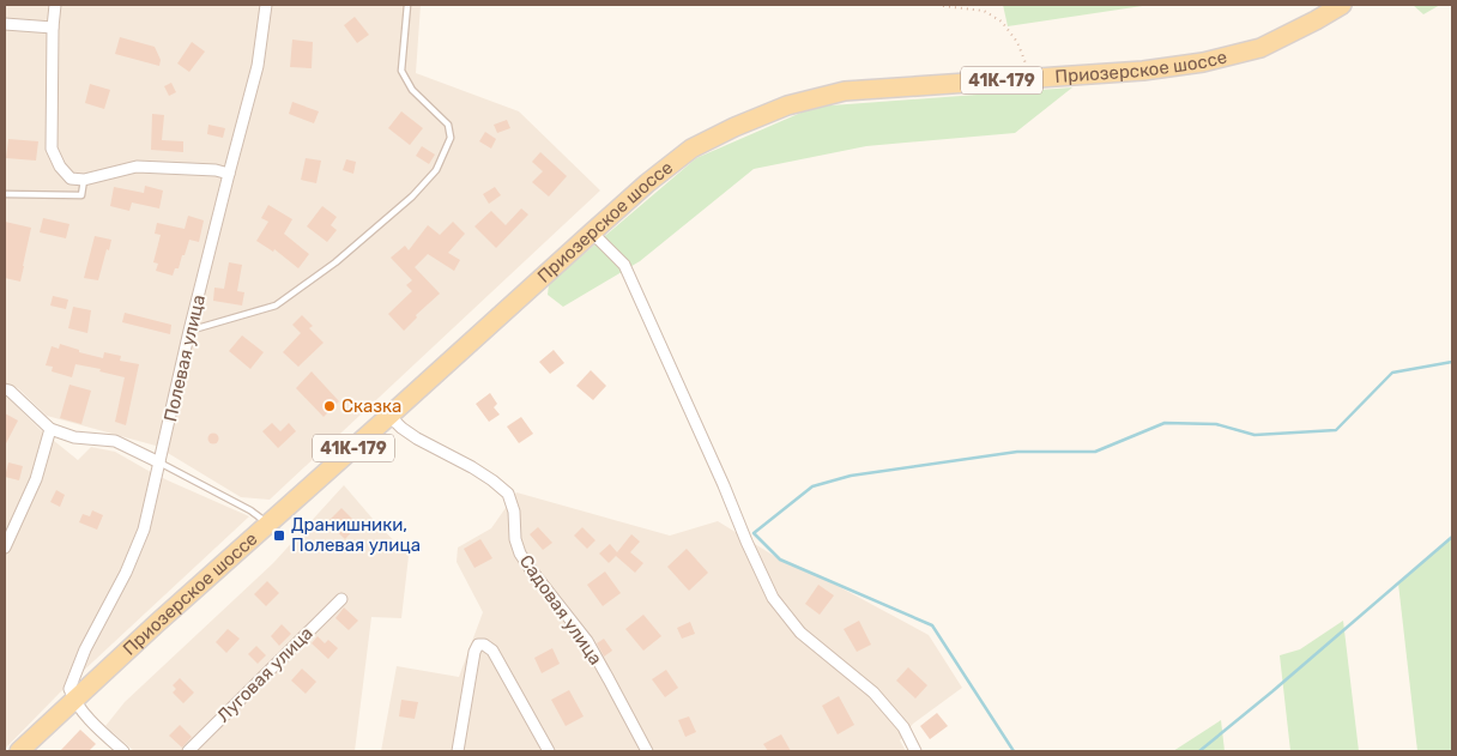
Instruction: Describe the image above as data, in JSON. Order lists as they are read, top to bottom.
{
  "streets": {
    "main road": ["Приозерское шоссе", "41К-179"],
    "street": ["Полевая улица", "Садовая улица", "Луговая улица"]
  },
  "crossings": [
    ["Приозерское шоссе", "Полевая улица"],
    ["Приозерское шоссе", "Садовая улица"]
  ],
  "places": {
    "other": ["Сказка"],
    "transit": ["Дранишники, Полевая улица"]
  }
}
